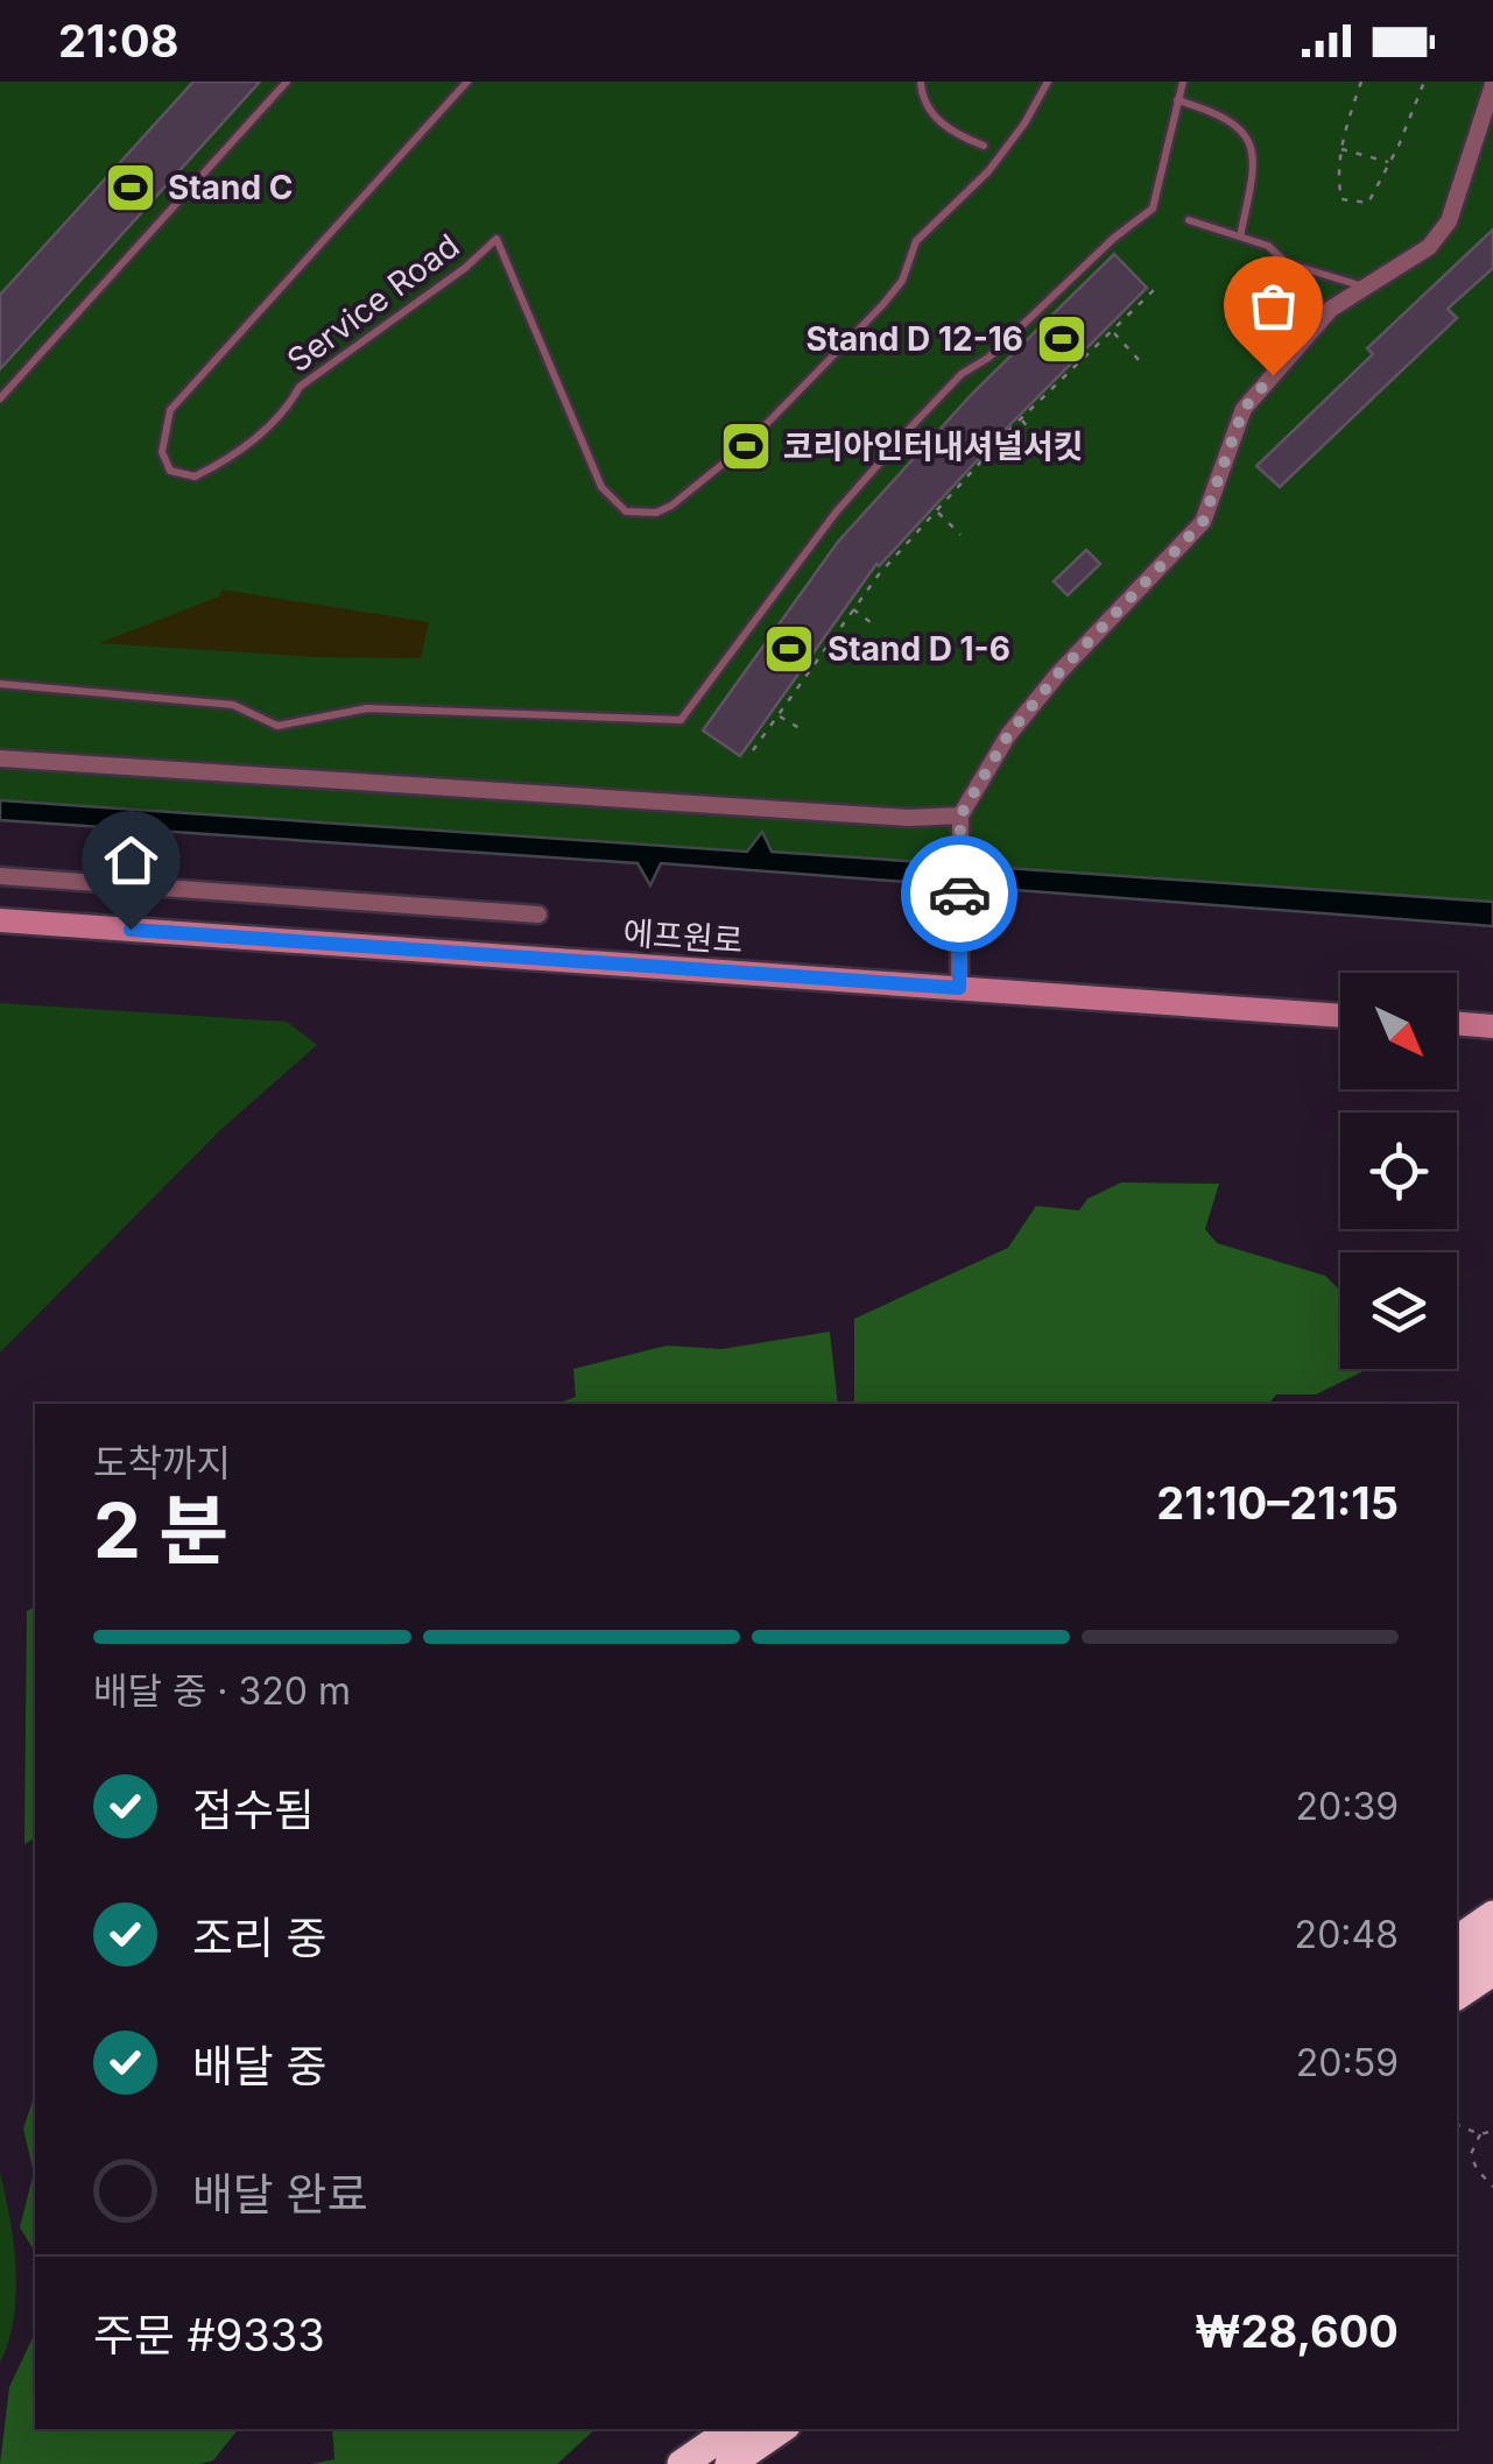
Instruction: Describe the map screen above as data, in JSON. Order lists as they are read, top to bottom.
{
  "streets": {
    "street": ["에프원로"],
    "lane": ["Service Road"]
  },
  "places": {
    "sports": [
      "Stand C",
      "Stand D 12-16",
      "코리아인터내셔널서킷",
      "Stand D 1-6"
    ]
  },
  "north": "bottom right",
  "page": {
    "status": "21:08",
    "heading": ["2 분", "도착까지", "21:10–21:15"],
    "panel": ["주문 #9333", "₩28,600"],
    "bar": "배달 중 · 320 m",
    "list": [
      ["접수됨", "20:39"],
      ["조리 중", "20:48"],
      ["배달 중", "20:59"],
      "배달 완료"
    ]
  }
}
